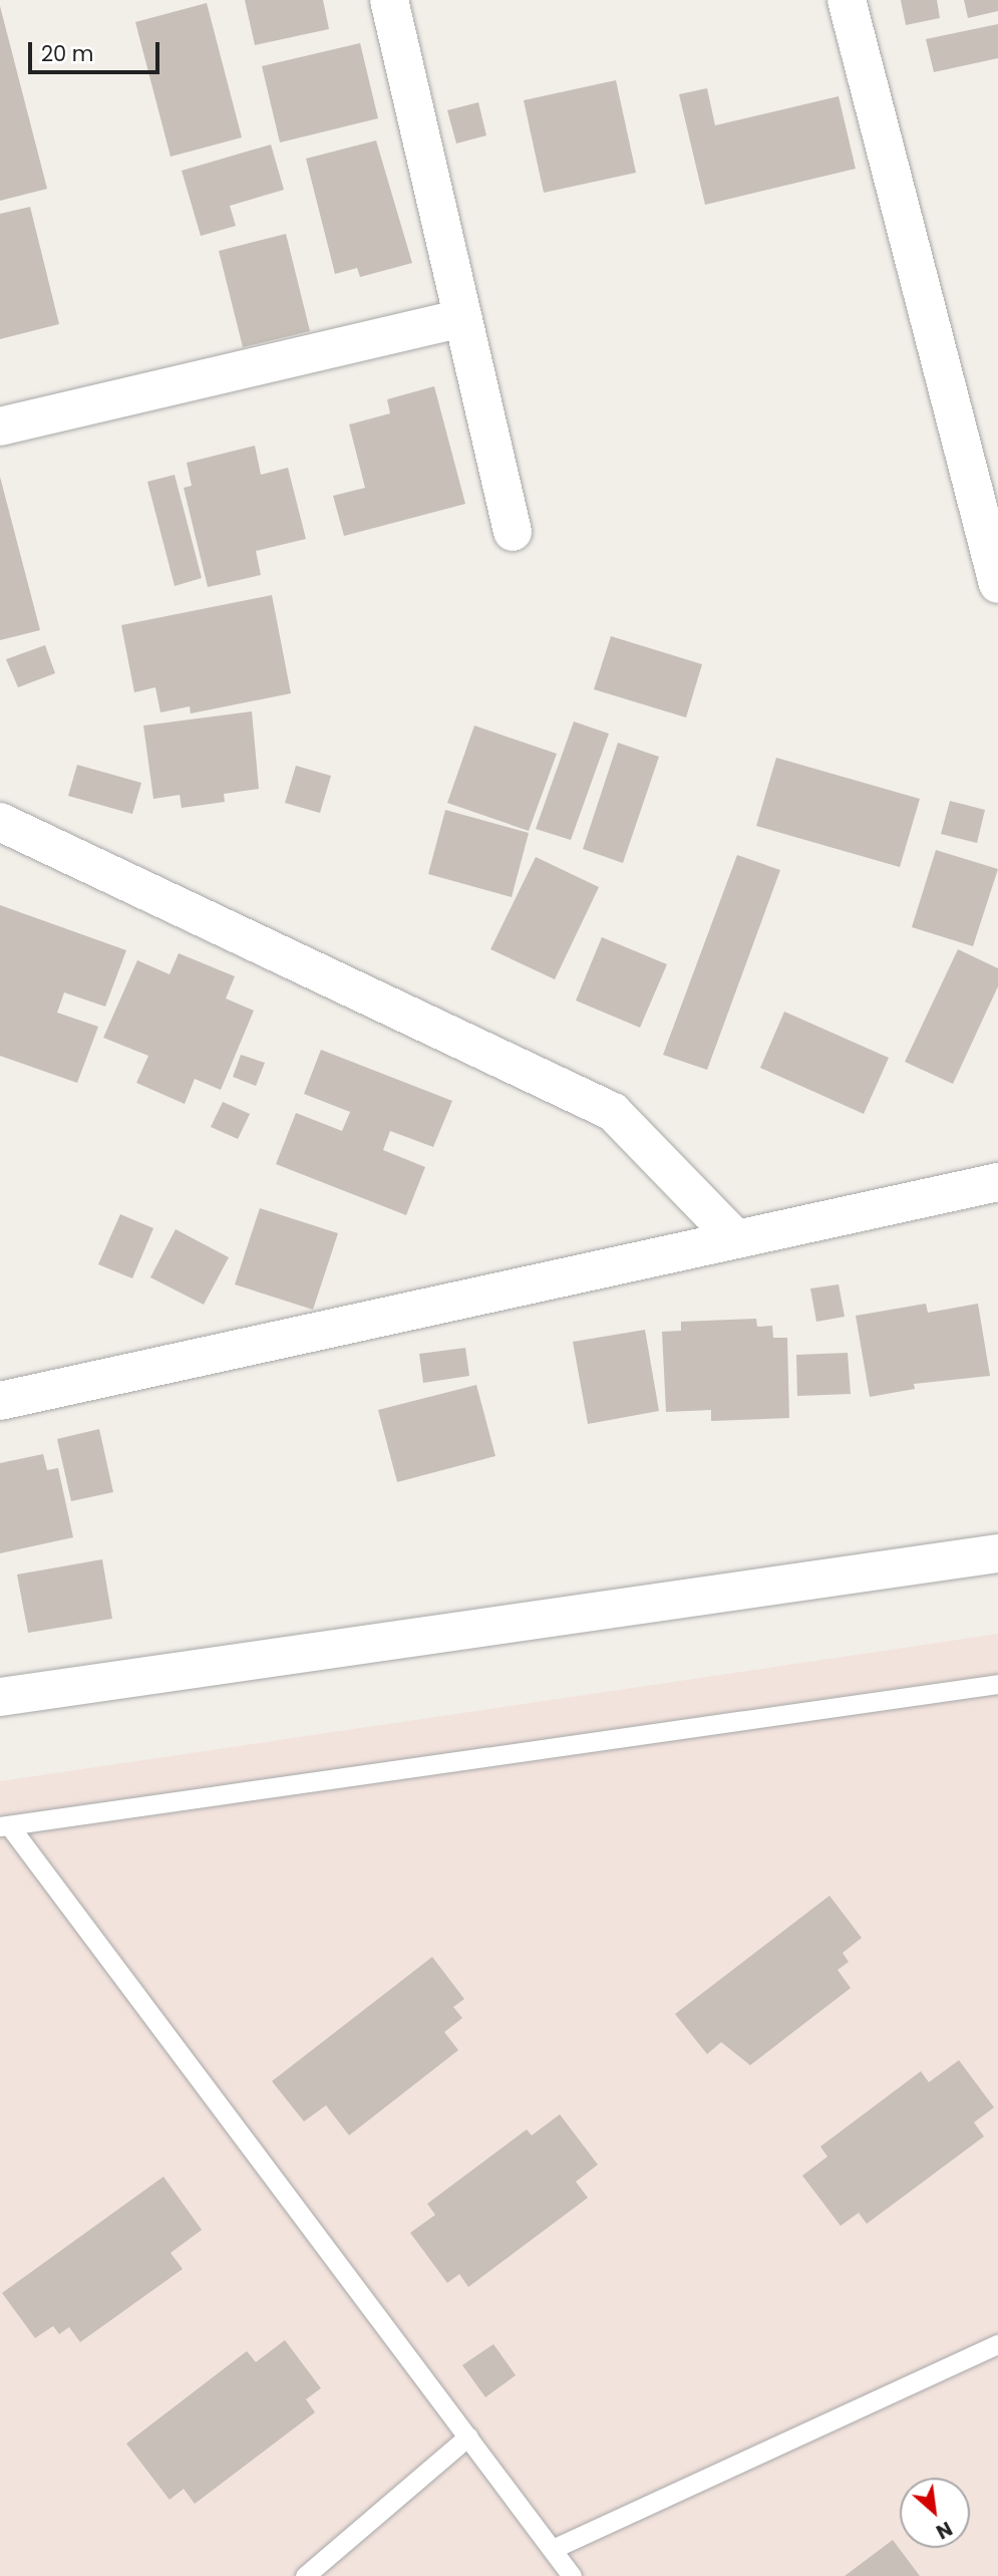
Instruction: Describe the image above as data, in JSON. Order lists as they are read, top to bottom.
{
  "scale_bar": "20 m",
  "north": "bottom right"
}
